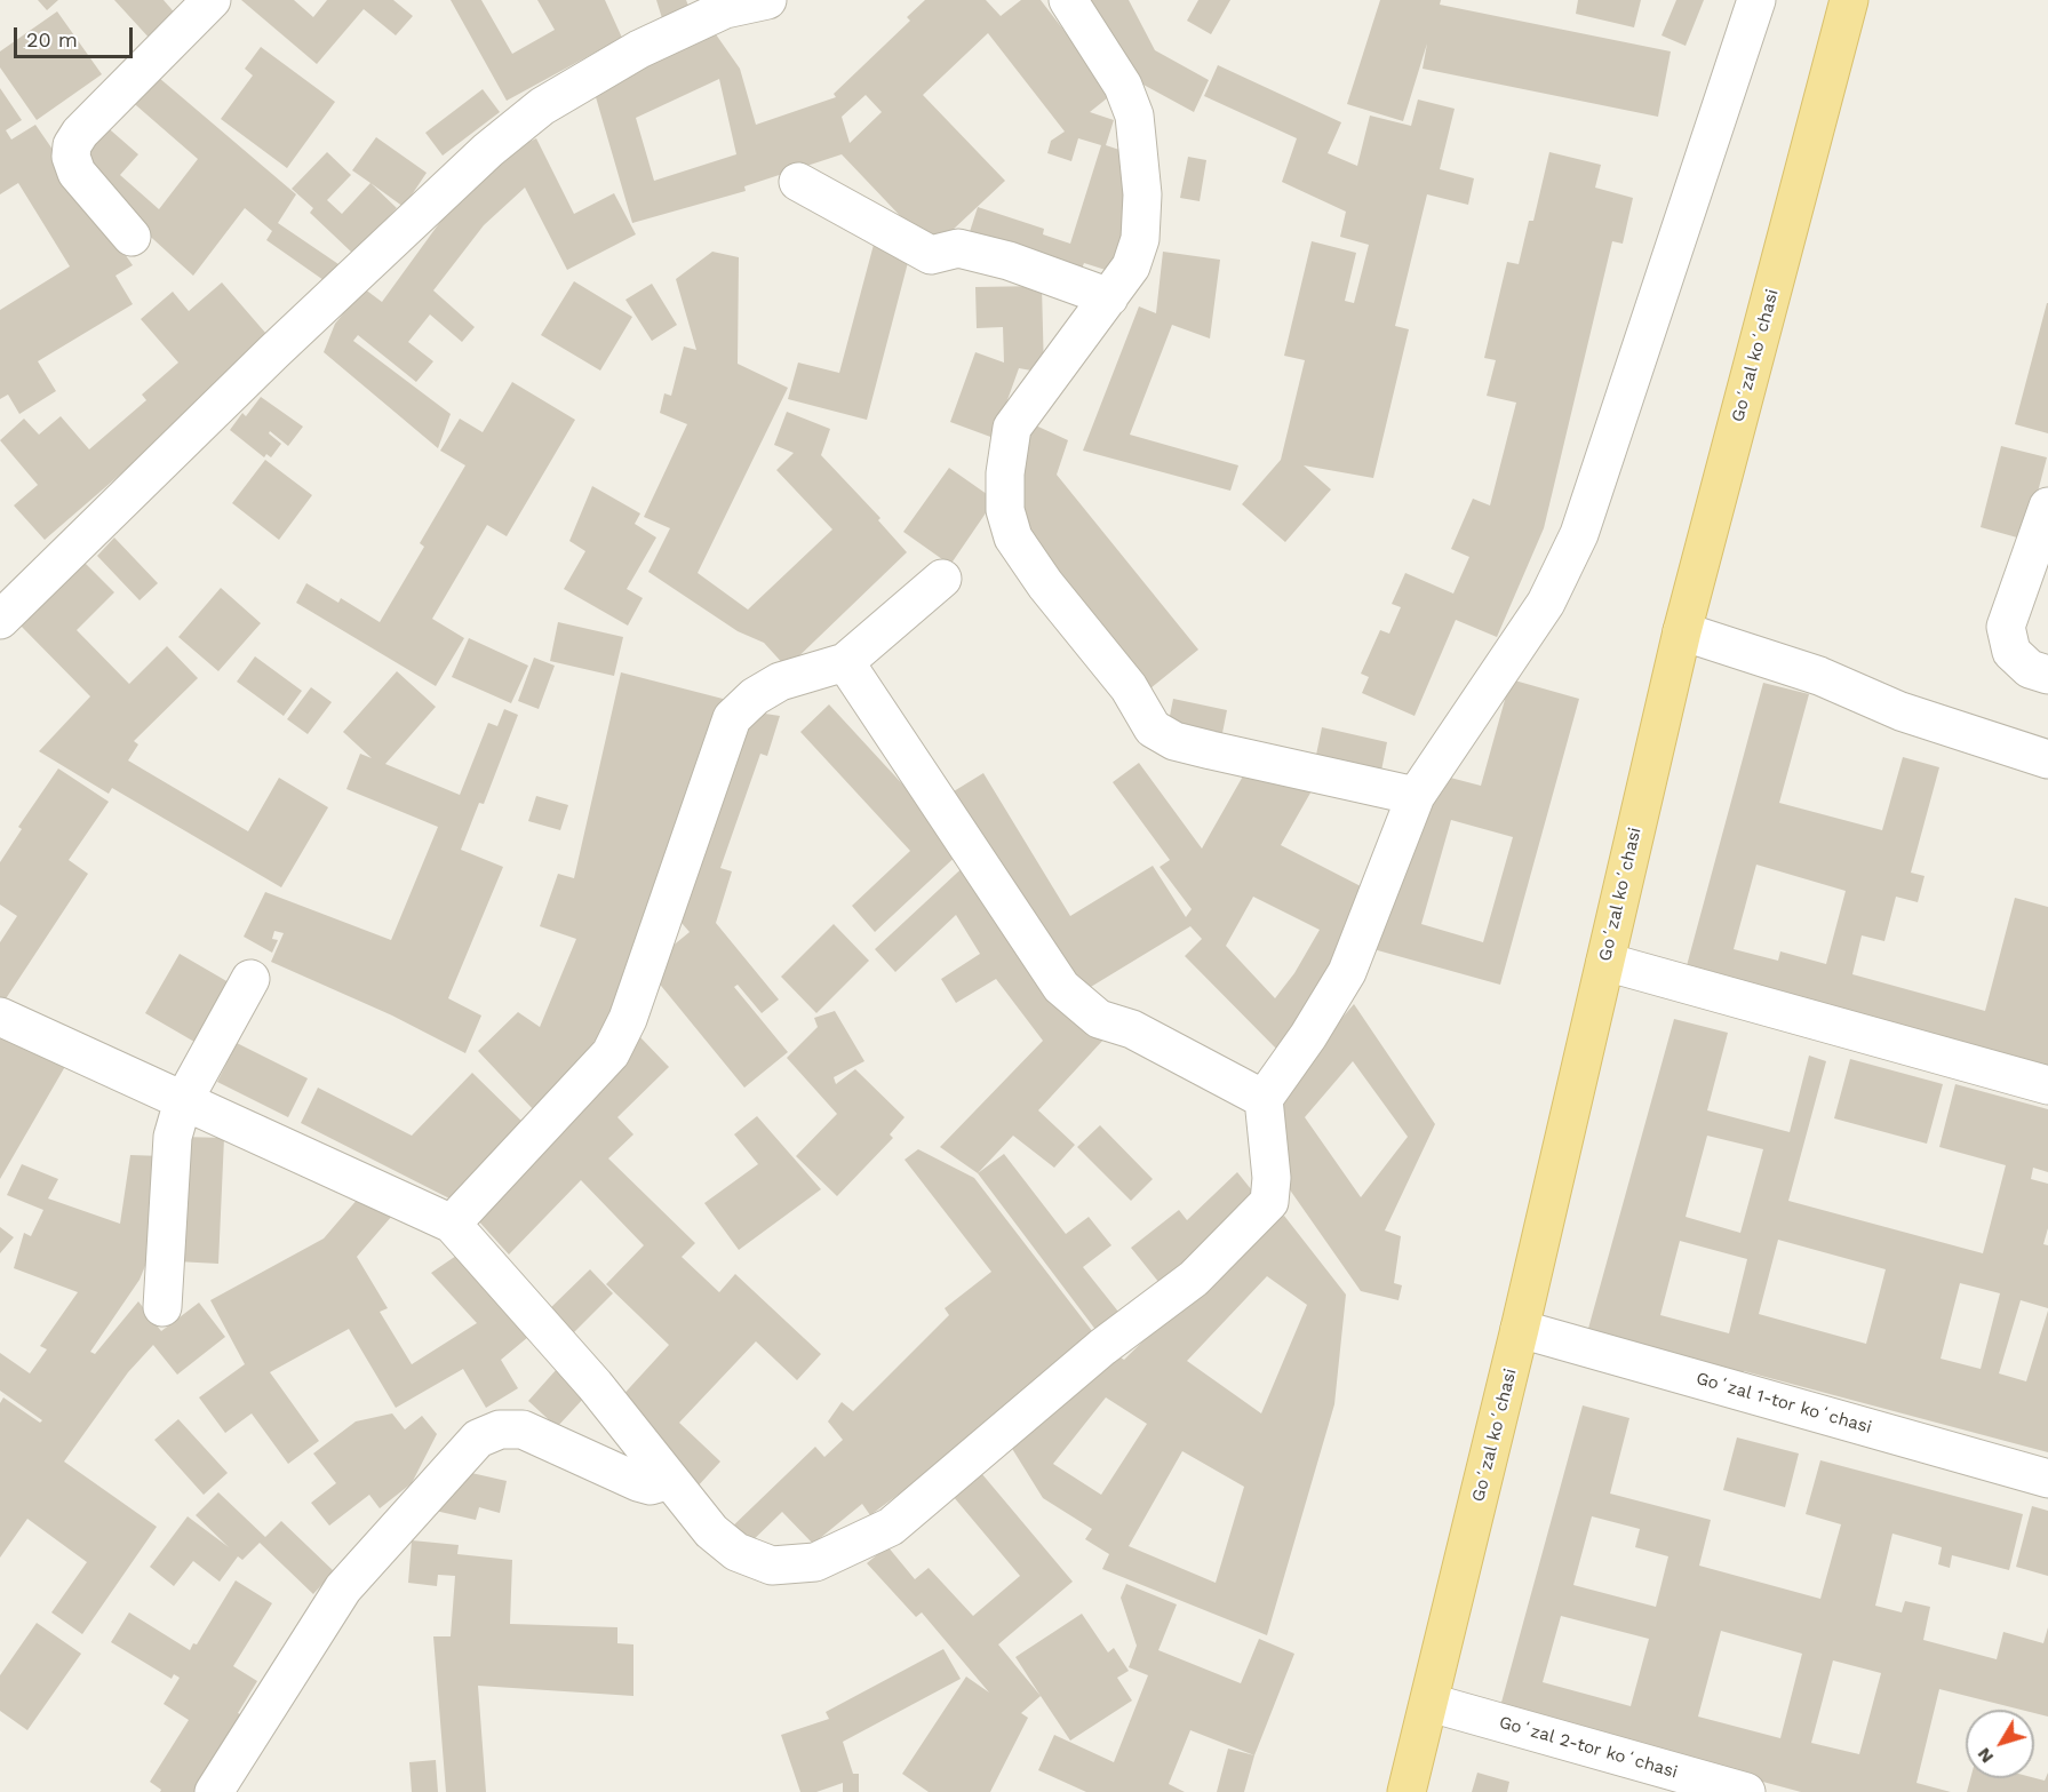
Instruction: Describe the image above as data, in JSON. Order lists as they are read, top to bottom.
{
  "streets": {
    "main road": ["Goʻzal koʻchasi"],
    "street": ["Goʻzal 1-tor koʻchasi", "Goʻzal 2-tor koʻchasi"]
  },
  "crossings": [
    ["Goʻzal koʻchasi", "Goʻzal 1-tor koʻchasi"],
    ["Goʻzal koʻchasi", "Goʻzal 2-tor koʻchasi"]
  ],
  "scale_bar": "20 m",
  "north": "bottom left"
}
